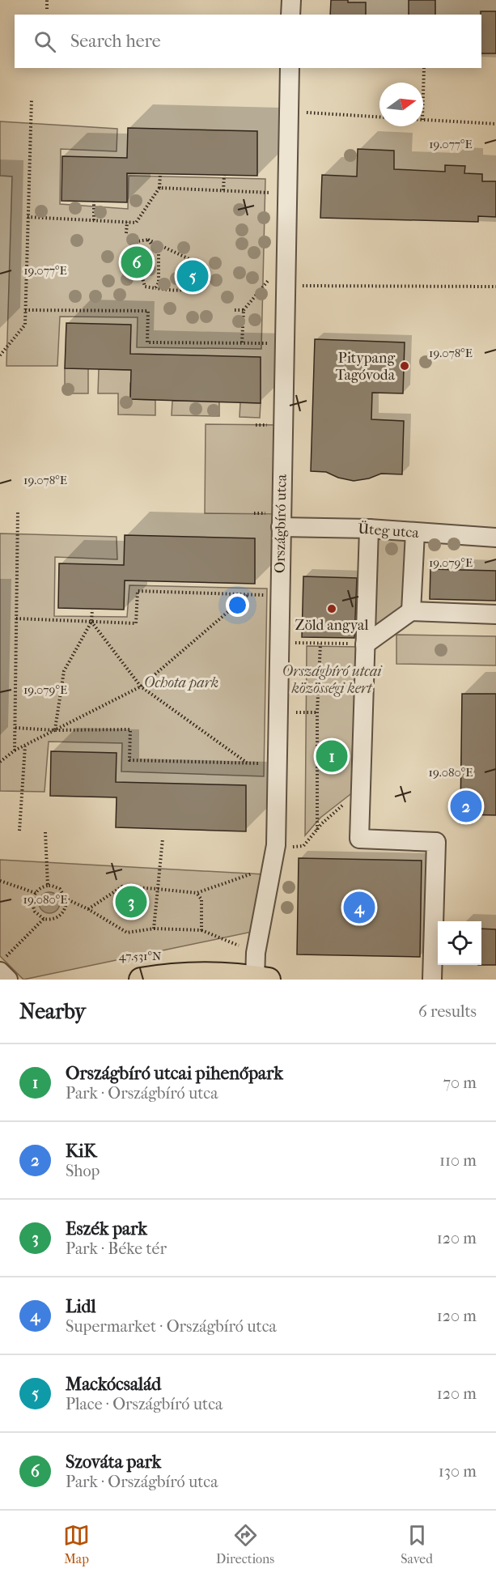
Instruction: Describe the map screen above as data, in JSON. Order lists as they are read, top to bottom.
{
  "streets": {
    "street": ["Országbíró utca", "Üteg utca"]
  },
  "crossings": [
    ["Országbíró utca", "Üteg utca"]
  ],
  "parks": ["Országbíró utcai közösségi kert", "Ochota park"],
  "places": ["Pitypang Tagóvoda", "Zöld angyal"],
  "north": "right",
  "page": {
    "search": "Search here",
    "pins": [
      "6",
      "5",
      "1",
      "2",
      "3",
      "4"
    ],
    "heading": ["Nearby", "6 results"],
    "list": [
      {
        "mark": "1",
        "name": "Országbíró utcai pihenőpark",
        "note": "Park · Országbíró utca",
        "value": "70 m"
      },
      {
        "mark": "2",
        "name": "KiK",
        "note": "Shop",
        "value": "110 m"
      },
      {
        "mark": "3",
        "name": "Eszék park",
        "note": "Park · Béke tér",
        "value": "120 m"
      },
      {
        "mark": "4",
        "name": "Lidl",
        "note": "Supermarket · Országbíró utca",
        "value": "120 m"
      },
      {
        "mark": "5",
        "name": "Mackócsalád",
        "note": "Place · Országbíró utca",
        "value": "120 m"
      },
      {
        "mark": "6",
        "name": "Szováta park",
        "note": "Park · Országbíró utca",
        "value": "130 m"
      }
    ],
    "nav": ["Map", "Directions", "Saved"]
  },
  "coordinates": [
    "19.077°E",
    "19.078°E",
    "19.079°E",
    "19.080°E",
    "47.531°N"
  ]
}
